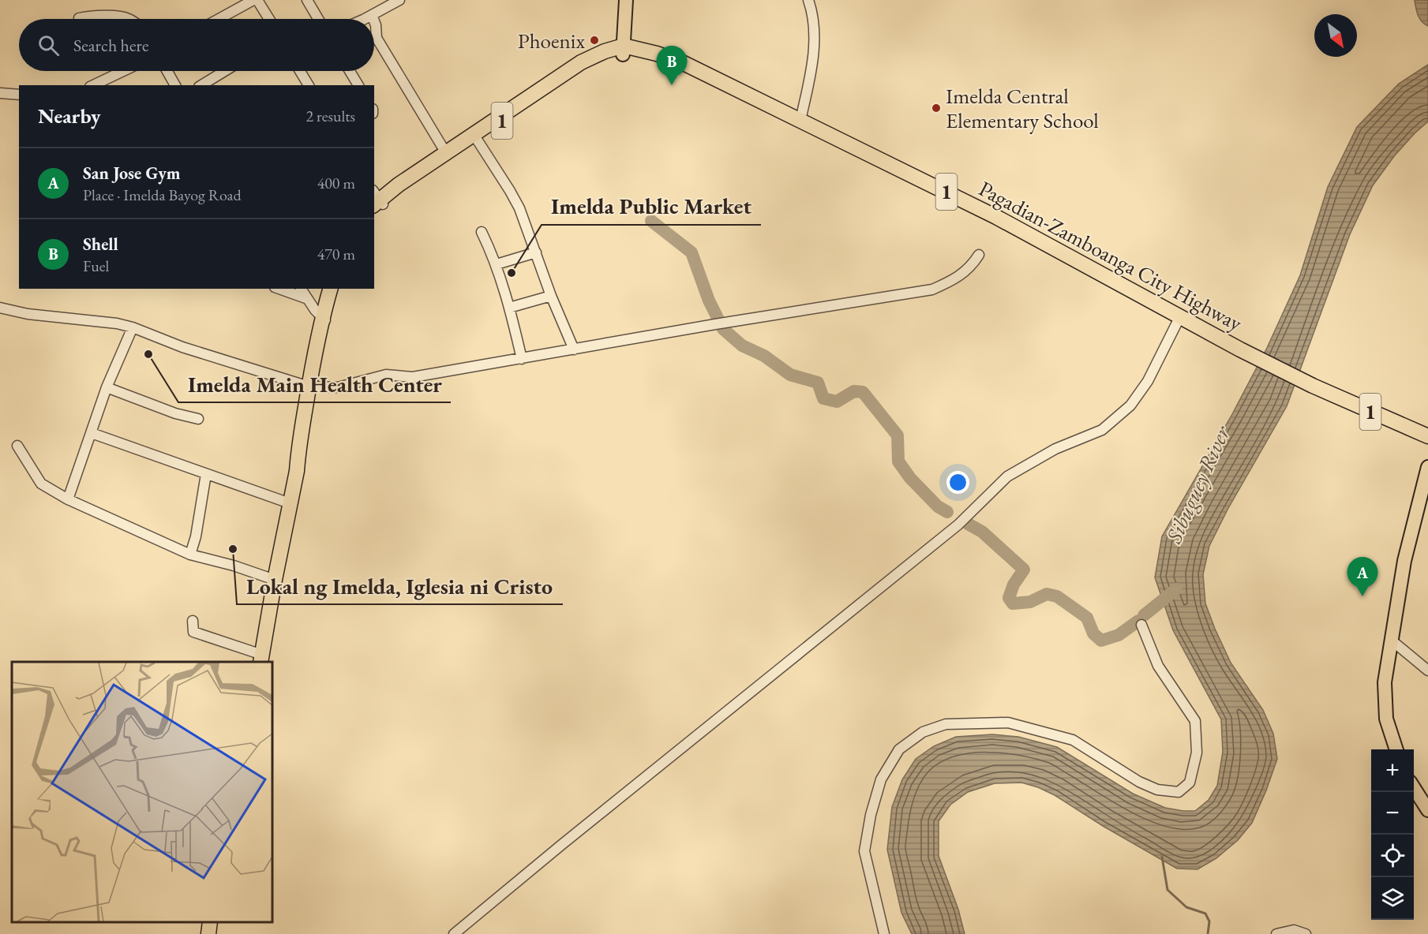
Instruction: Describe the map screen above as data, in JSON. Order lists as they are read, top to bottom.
{
  "streets": {
    "highway": ["1", "Pagadian-Zamboanga City Highway"]
  },
  "water": ["Sibuguey River"],
  "places": [
    "Phoenix",
    "Imelda Central Elementary School",
    "Imelda Public Market",
    "Imelda Main Health Center",
    "Lokal ng Imelda, Iglesia ni Cristo"
  ],
  "north": "bottom right",
  "page": {
    "search": "Search here",
    "pins": ["B", "A"],
    "heading": ["Nearby", "2 results"],
    "list": [
      {
        "mark": "A",
        "name": "San Jose Gym",
        "note": "Place · Imelda Bayog Road",
        "value": "400 m"
      },
      {
        "mark": "B",
        "name": "Shell",
        "note": "Fuel",
        "value": "470 m"
      }
    ],
    "map_buttons": ["+", "−"]
  }
}
